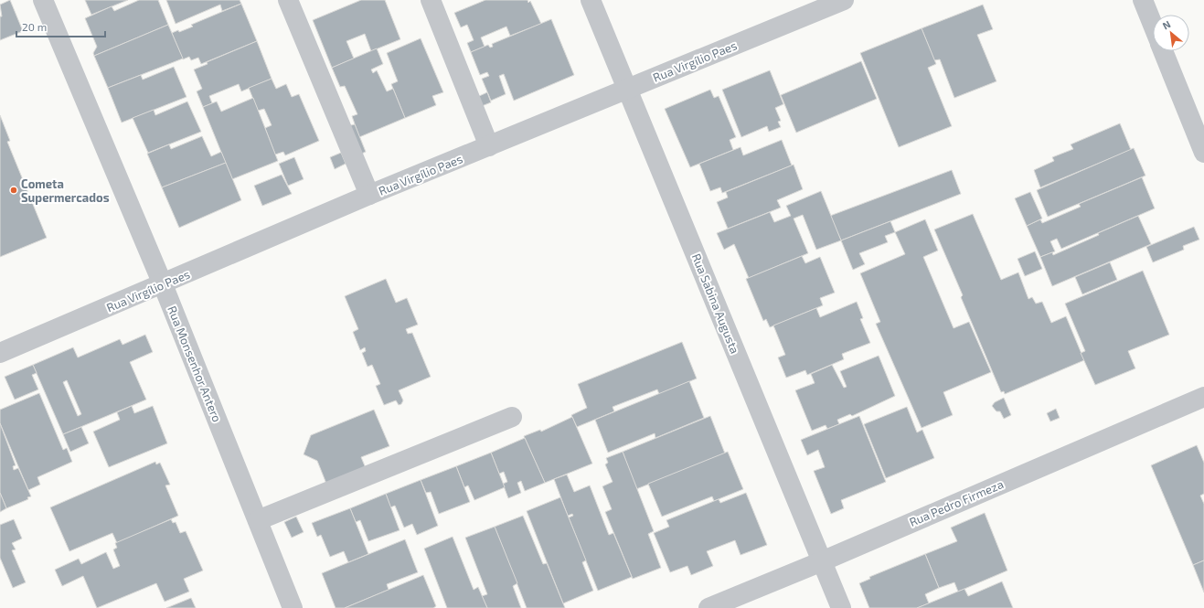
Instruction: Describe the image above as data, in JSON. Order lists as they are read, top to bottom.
{
  "streets": {
    "street": [
      "Rua Virgílio Paes",
      "Rua Sabina Augusta",
      "Rua Monsenhor Antero",
      "Rua Pedro Firmeza"
    ]
  },
  "crossings": [
    ["Rua Virgílio Paes", "Rua Sabina Augusta"],
    ["Rua Virgílio Paes", "Rua Monsenhor Antero"],
    ["Rua Sabina Augusta", "Rua Pedro Firmeza"]
  ],
  "places": ["Cometa Supermercados"],
  "scale_bar": "20 m",
  "north": "top left"
}
